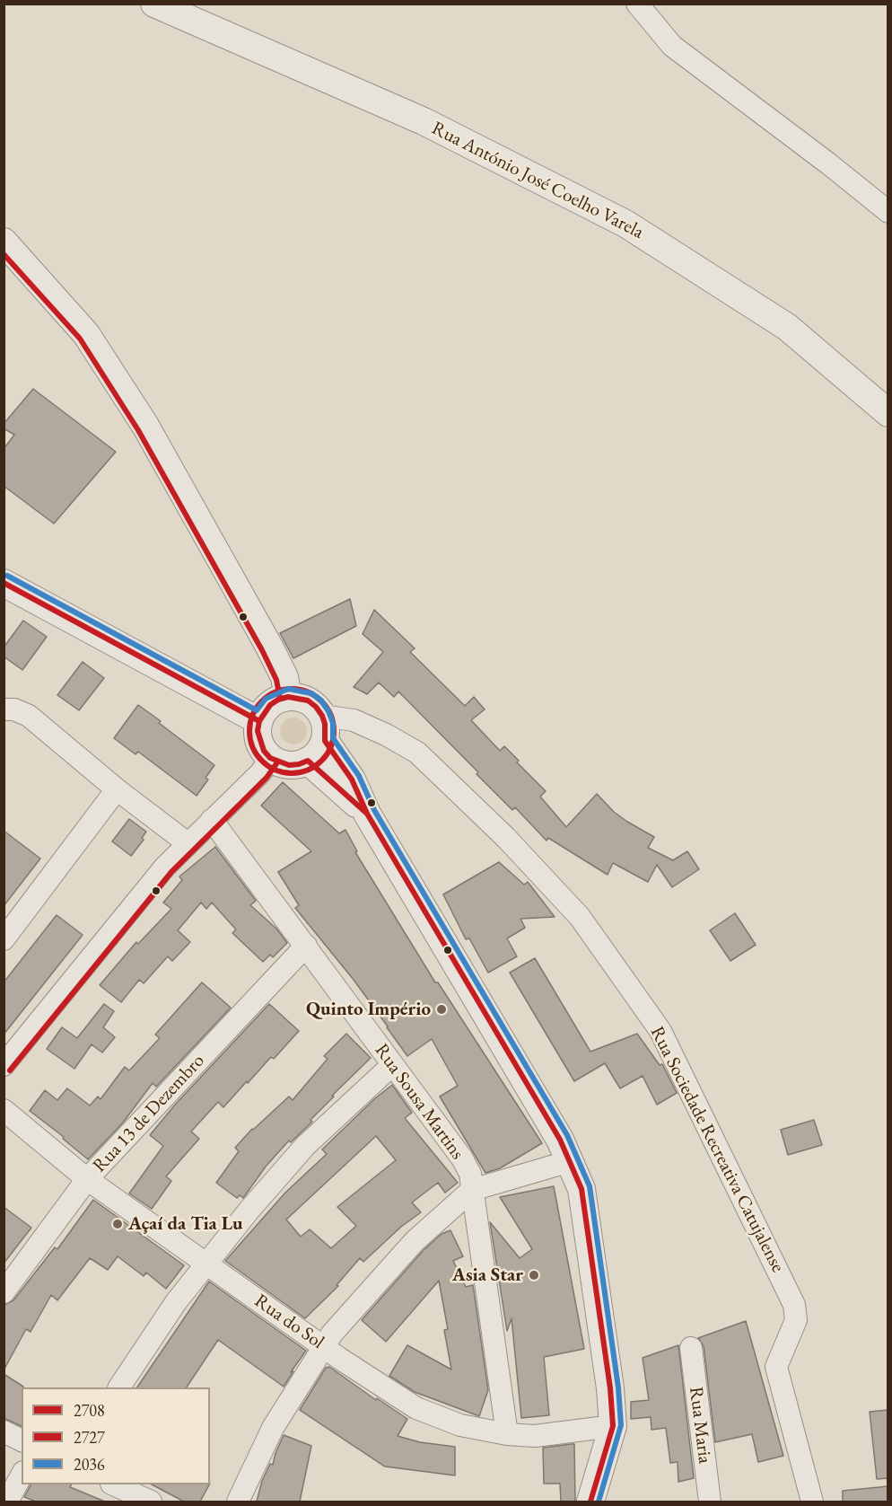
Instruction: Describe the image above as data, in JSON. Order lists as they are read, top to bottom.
{
  "streets": {
    "street": [
      "Rua António José Coelho Varela",
      "Rua Sousa Martins",
      "Rua 13 de Dezembro",
      "Rua Sociedade Recreativa Catujalense",
      "Rua do Sol",
      "Rua Maria"
    ]
  },
  "crossings": [
    ["Rua Sousa Martins", "Rua 13 de Dezembro"],
    ["Rua Sousa Martins", "Rua do Sol"],
    ["Rua 13 de Dezembro", "Rua do Sol"]
  ],
  "places": ["Quinto Império", "Açaí da Tia Lu", "Asia Star"],
  "lines": ["transit line 2727", "transit line 2036", "transit line 2708"],
  "legend": ["2708", "2727", "2036"]
}
